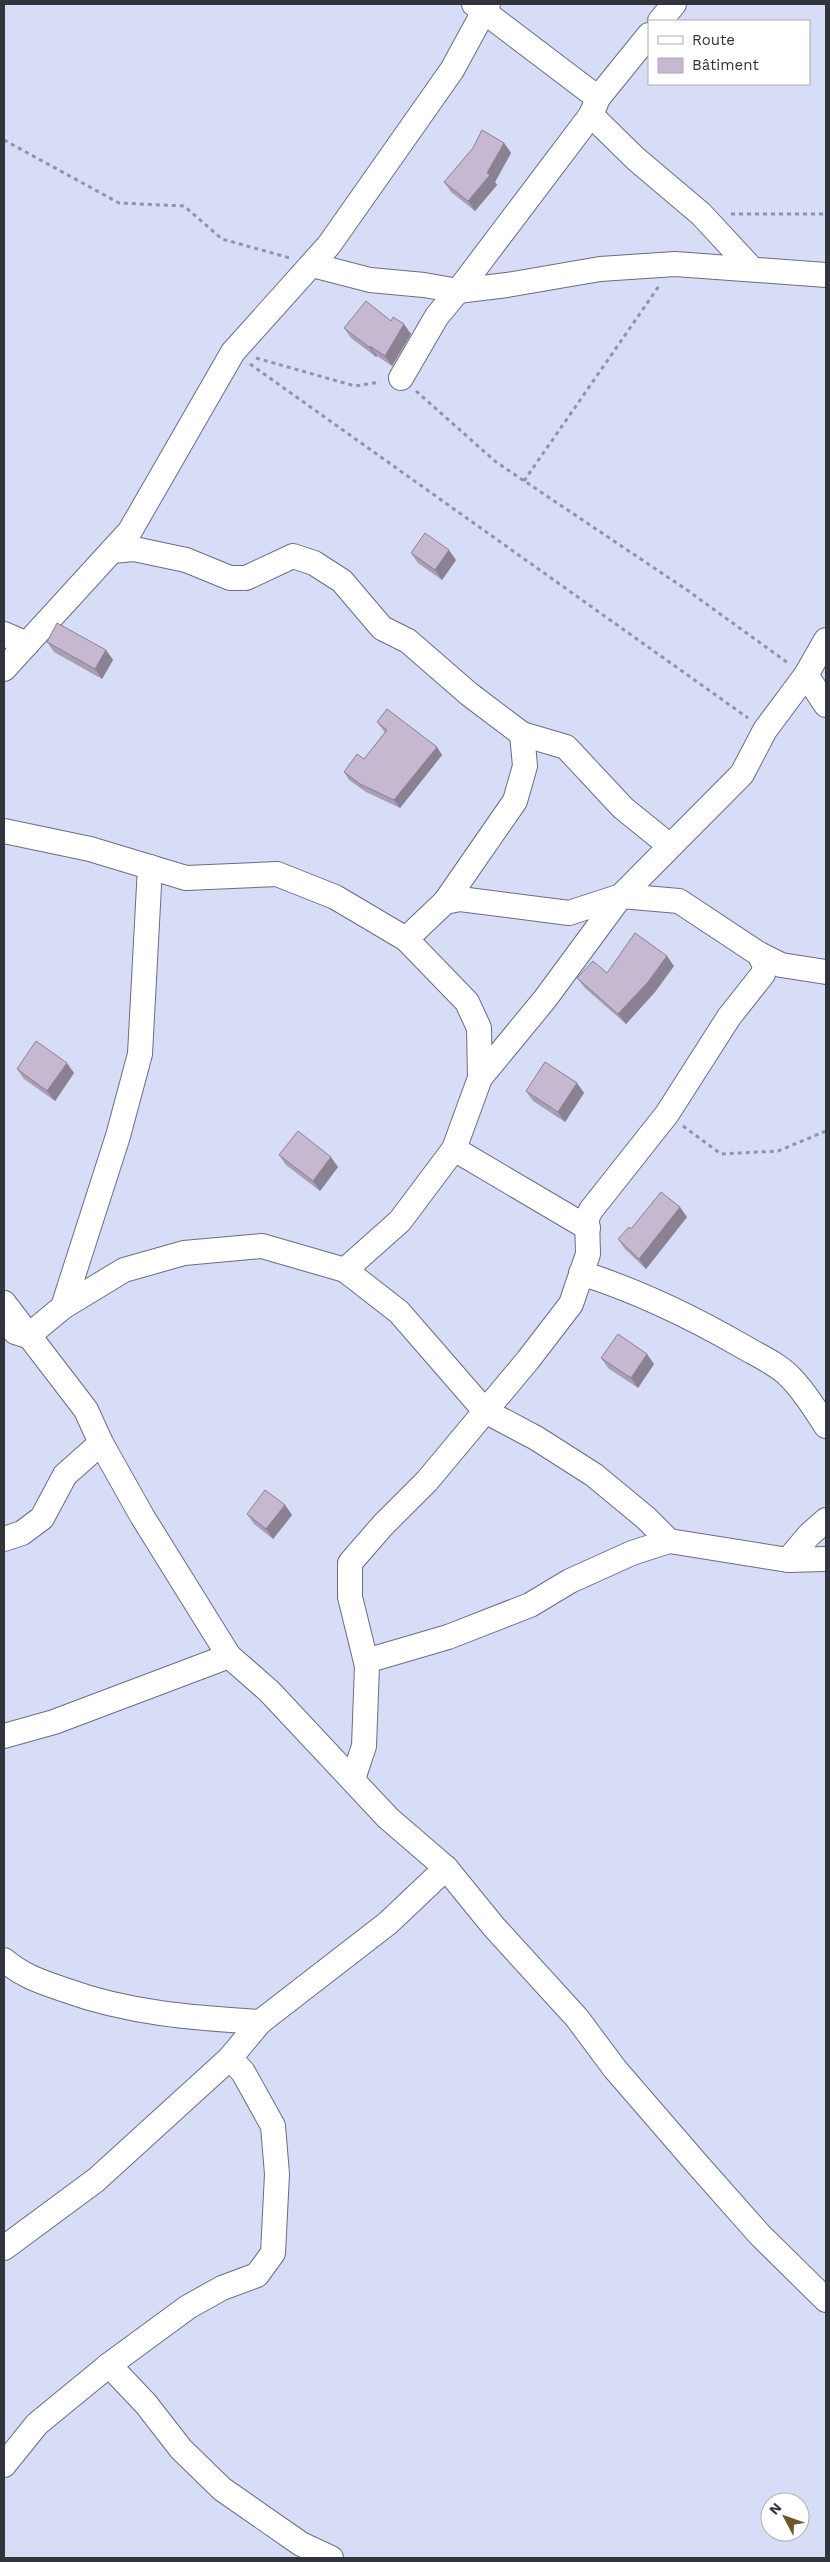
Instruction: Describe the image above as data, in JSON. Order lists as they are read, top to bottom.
{
  "legend": ["Route", "Bâtiment"],
  "north": "top left"
}
